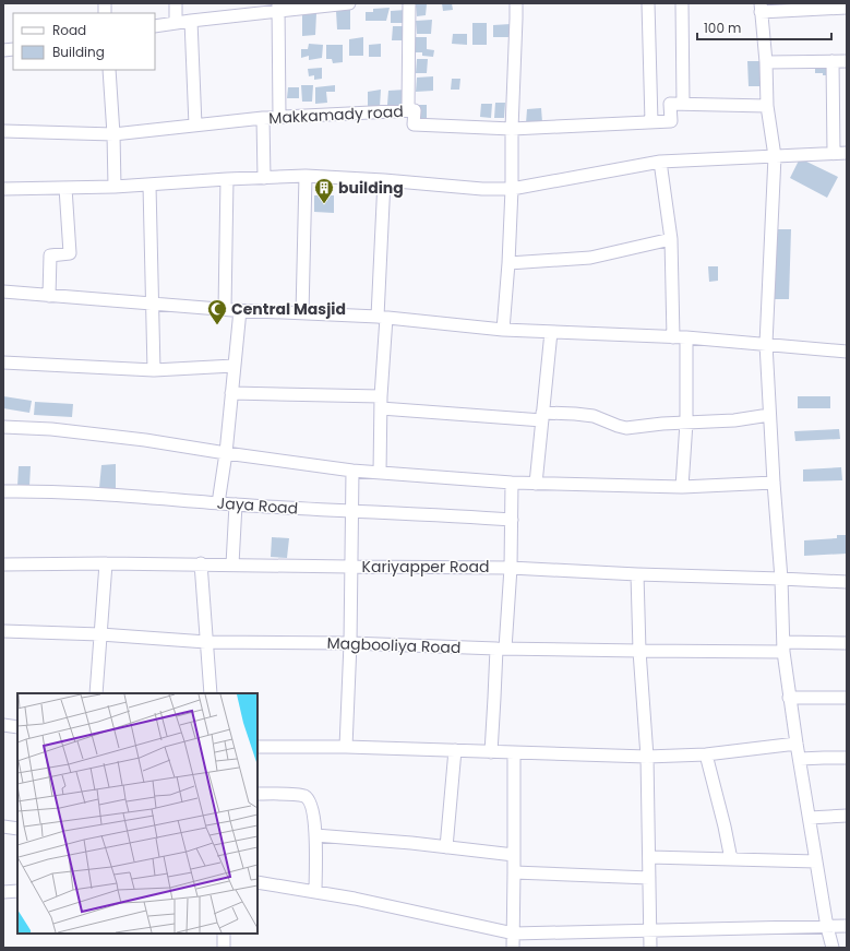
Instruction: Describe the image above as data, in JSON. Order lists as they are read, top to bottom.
{
  "streets": {
    "street": [
      "Makkamady road",
      "Jaya Road",
      "Kariyapper Road",
      "Magbooliya Road"
    ]
  },
  "places": {
    "building": ["building"],
    "mosque": ["Central Masjid"]
  },
  "legend": ["Road", "Building"],
  "scale_bar": "100 m"
}
